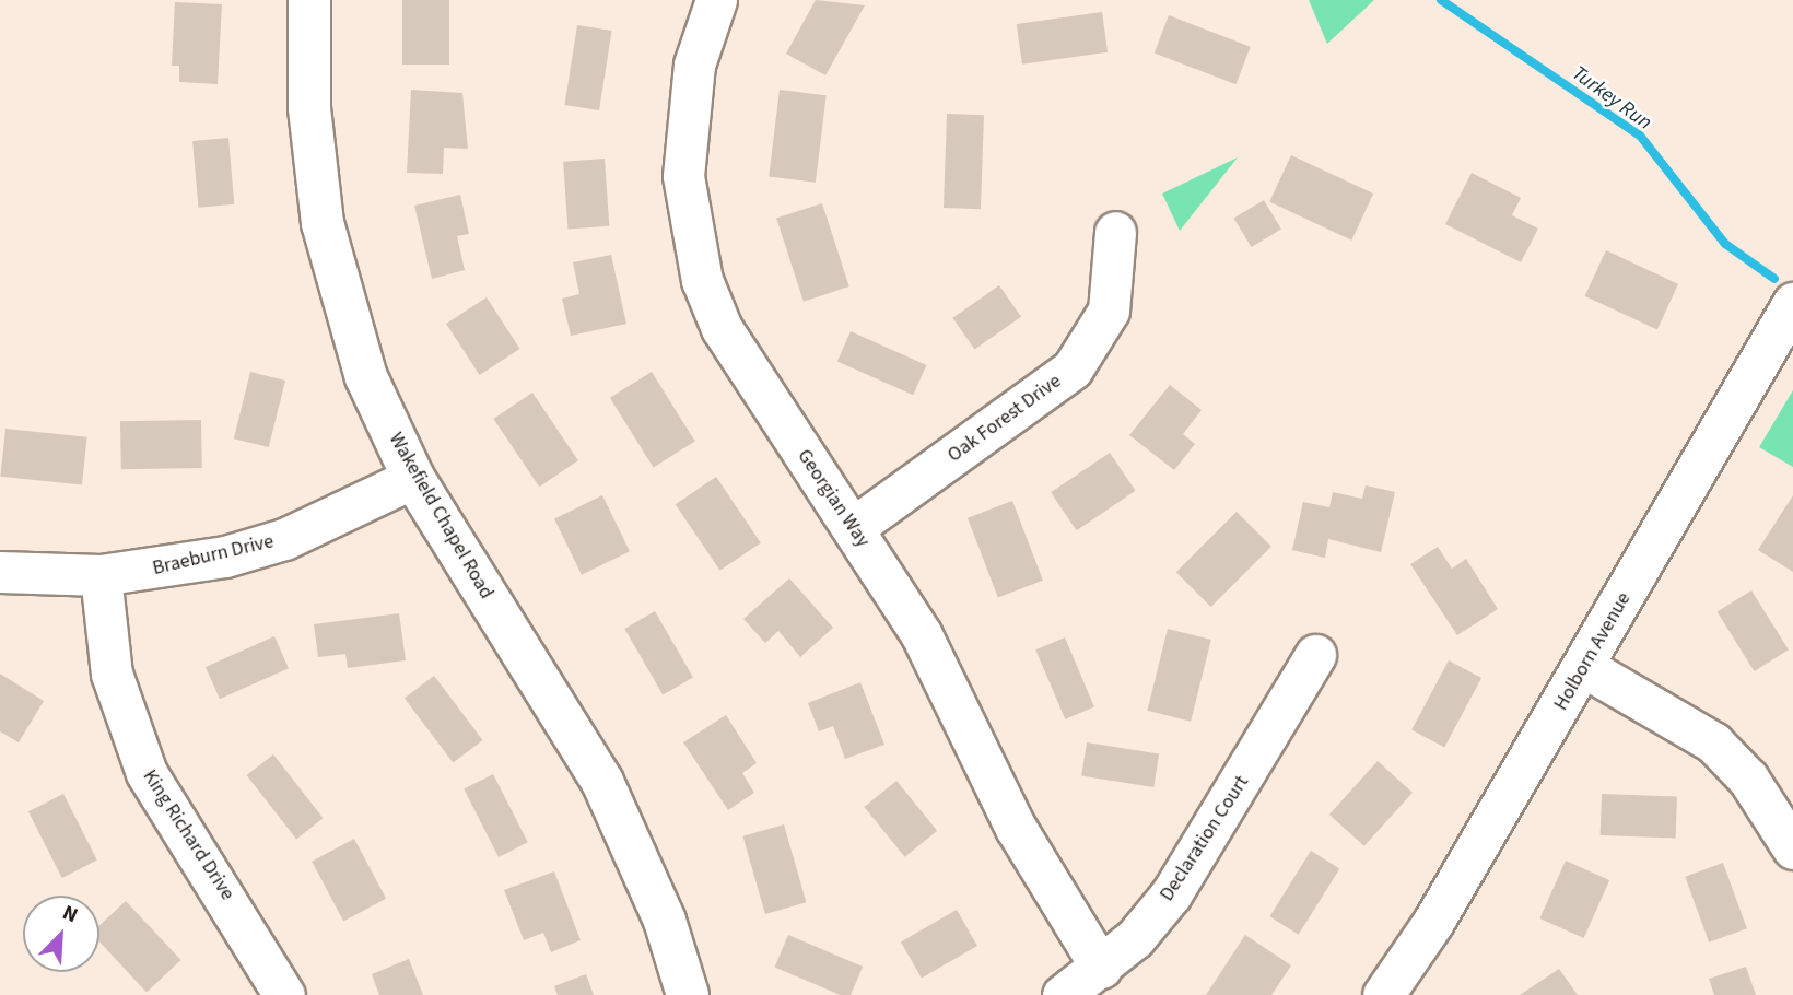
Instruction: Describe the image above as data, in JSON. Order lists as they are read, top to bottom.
{
  "streets": {
    "main road": ["Wakefield Chapel Road"],
    "street": [
      "Oak Forest Drive",
      "Georgian Way",
      "Braeburn Drive",
      "Holborn Avenue",
      "King Richard Drive",
      "Declaration Court"
    ]
  },
  "crossings": [
    ["Oak Forest Drive", "Georgian Way"],
    ["Georgian Way", "Declaration Court"],
    ["Wakefield Chapel Road", "Braeburn Drive"],
    ["Braeburn Drive", "King Richard Drive"]
  ],
  "water": ["Turkey Run"],
  "north": "top right"
}
